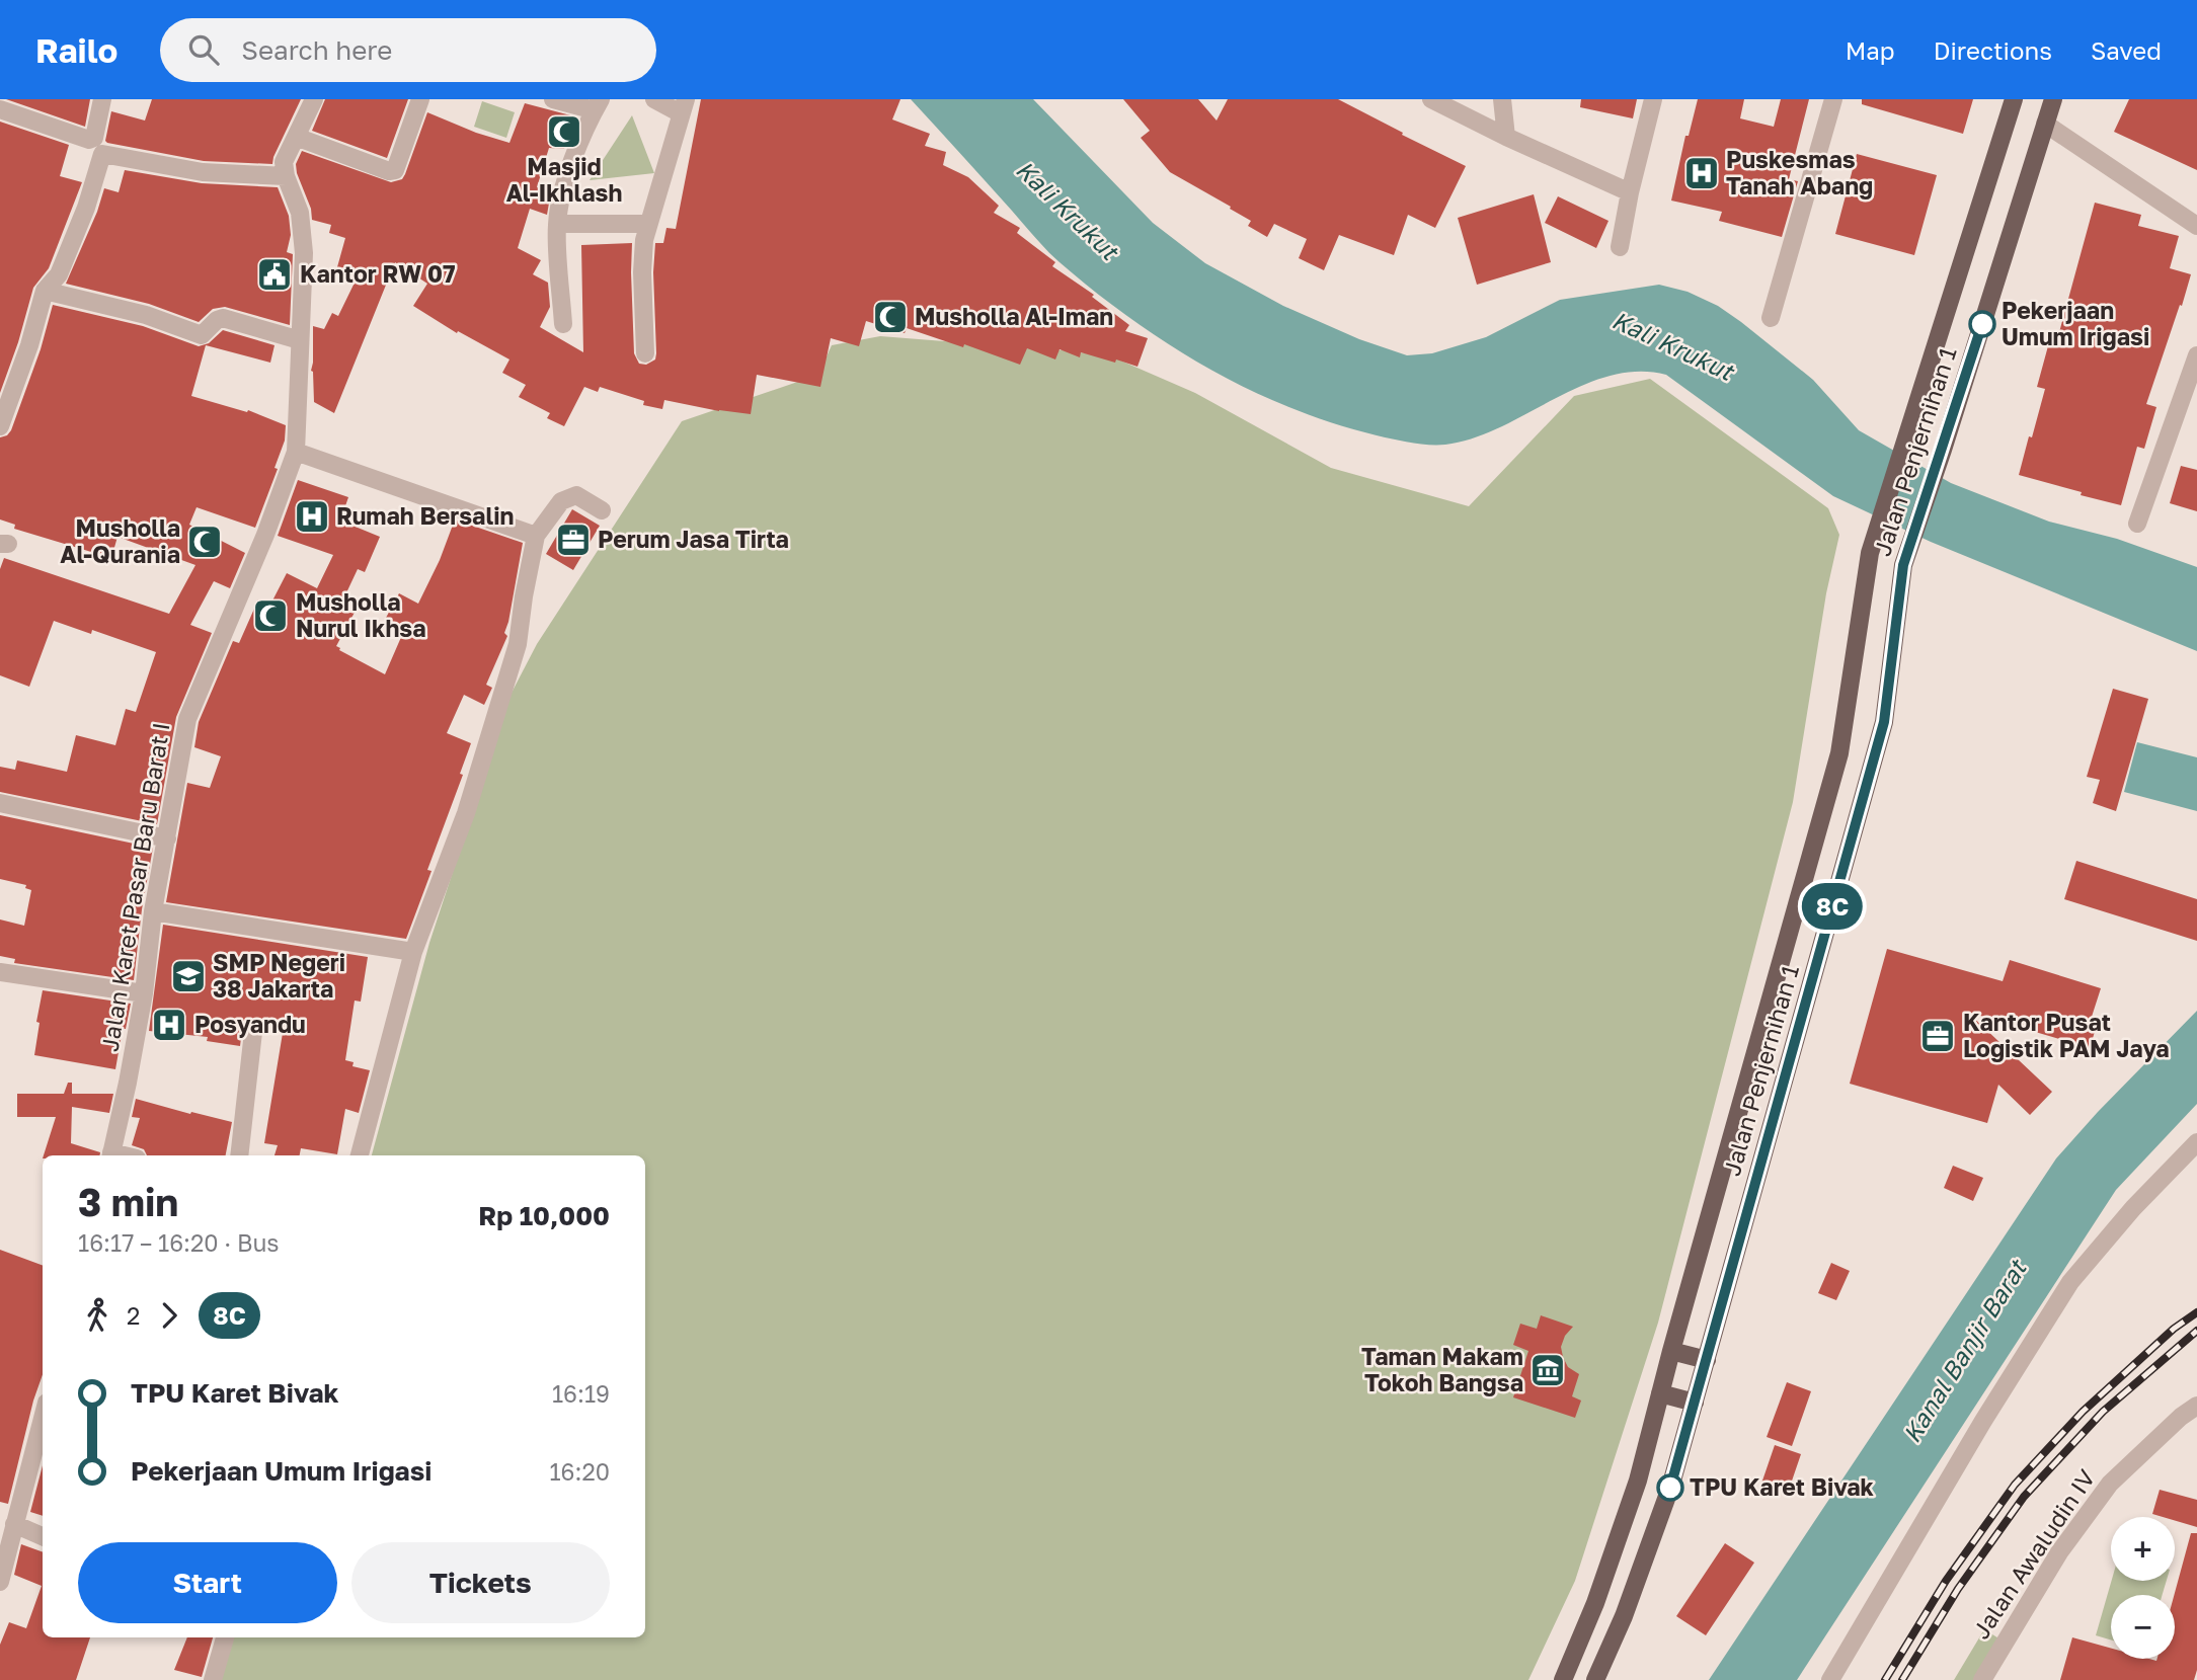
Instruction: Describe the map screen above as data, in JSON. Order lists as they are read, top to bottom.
{
  "streets": {
    "main road": ["Jalan Penjernihan 1"],
    "street": ["Jalan Karet Pasar Baru Barat I", "Jalan Awaludin IV"]
  },
  "water": ["Kali Krukut", "Kanal Banjir Barat"],
  "places": {
    "mosque": [
      "Masjid Al-Ikhlash",
      "Musholla Al-Iman",
      "Musholla Al-Qurania",
      "Musholla Nurul Ikhsa"
    ],
    "hospital": ["Puskesmas Tanah Abang", "Rumah Bersalin", "Posyandu"],
    "public building": ["Kantor RW 07"],
    "other": ["Pekerjaan Umum Irigasi", "TPU Karet Bivak"],
    "office": ["Perum Jasa Tirta", "Kantor Pusat Logistik PAM Jaya"],
    "school or university": ["SMP Negeri 38 Jakarta"],
    "museum": ["Taman Makam Tokoh Bangsa"]
  },
  "lines": ["bus line 8C"],
  "page": {
    "header": "Railo",
    "search": "Search here",
    "nav": ["Map", "Directions", "Saved"],
    "on_map": "8C",
    "heading": ["3 min", "16:17 – 16:20 · Bus", "Rp 10,000"],
    "legs": ["2", "8C"],
    "list": [
      {
        "name": "TPU Karet Bivak",
        "value": "16:19"
      },
      {
        "name": "Pekerjaan Umum Irigasi",
        "value": "16:20"
      }
    ],
    "map_buttons": ["+", "−"],
    "buttons": ["Start", "Tickets"]
  }
}
